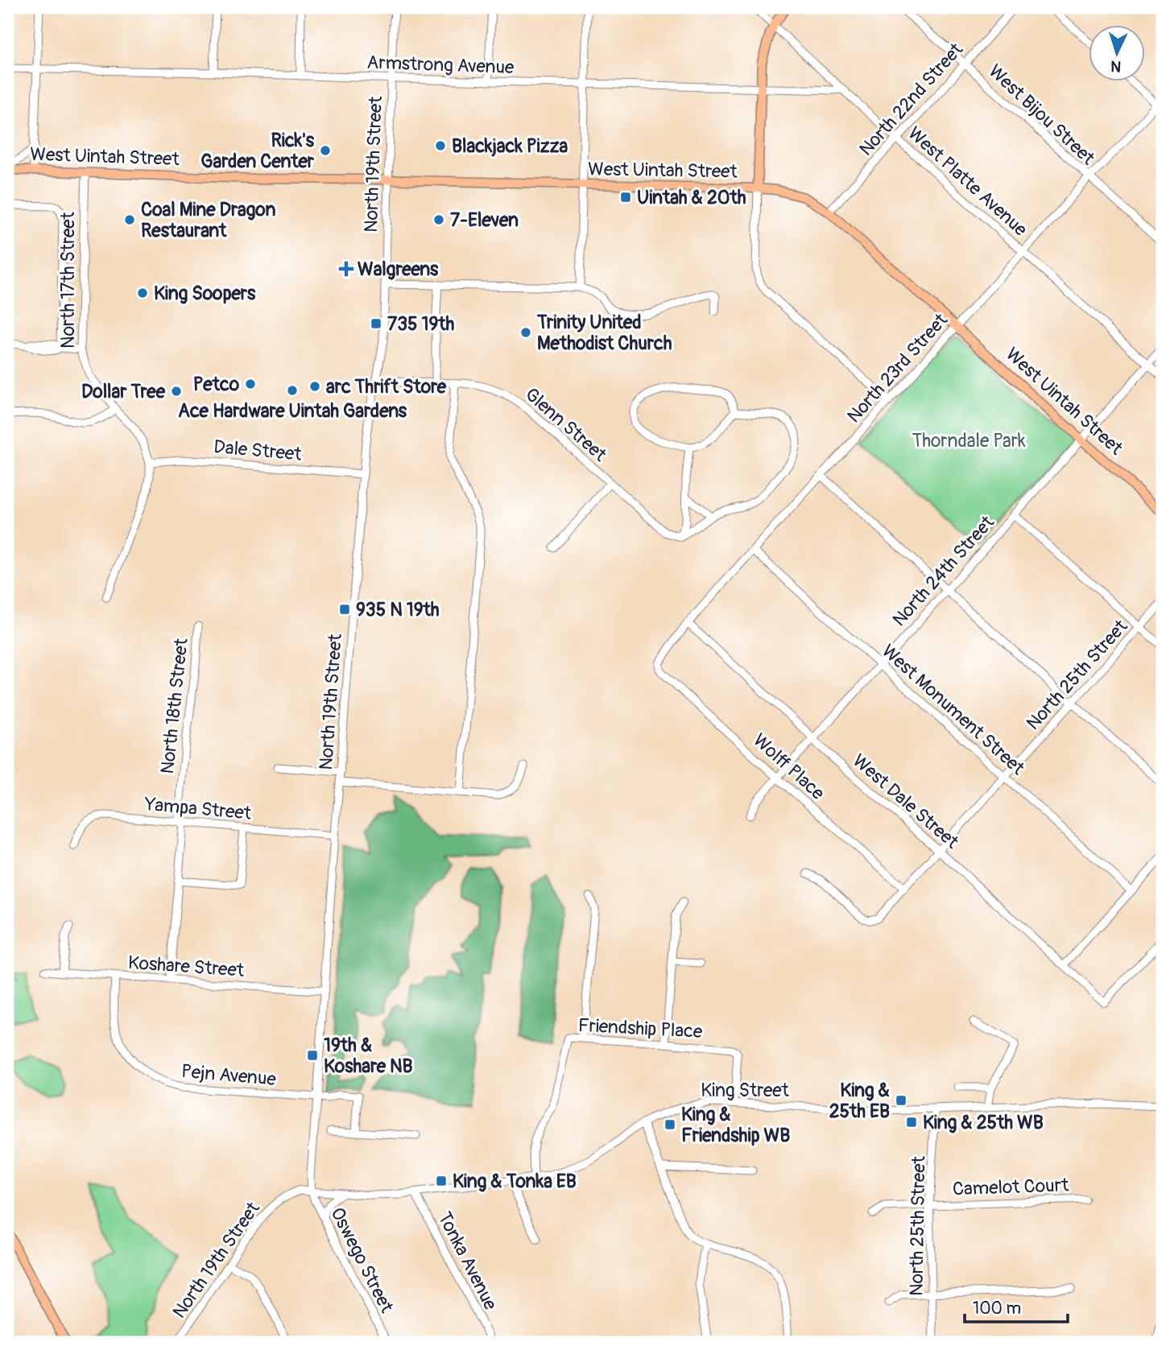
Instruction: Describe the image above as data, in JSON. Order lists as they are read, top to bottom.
{
  "streets": {
    "main road": ["West Uintah Street"],
    "street": [
      "Armstrong Avenue",
      "North 22nd Street",
      "West Bijou Street",
      "North 19th Street",
      "West Platte Avenue",
      "North 17th Street",
      "North 23rd Street",
      "Glenn Street",
      "Dale Street",
      "North 24th Street",
      "North 25th Street",
      "North 18th Street",
      "West Monument Street",
      "Wolff Place",
      "West Dale Street",
      "Yampa Street",
      "Koshare Street",
      "Friendship Place",
      "Pejn Avenue",
      "King Street",
      "Camelot Court",
      "Oswego Street",
      "Tonka Avenue"
    ]
  },
  "crossings": [
    ["Armstrong Avenue", "North 19th Street"],
    ["Armstrong Avenue", "West Platte Avenue"],
    ["North 22nd Street", "West Bijou Street"],
    ["North 22nd Street", "West Uintah Street"],
    ["North 22nd Street", "West Platte Avenue"],
    ["West Bijou Street", "North 23rd Street"],
    ["West Uintah Street", "North 19th Street"],
    ["West Uintah Street", "North 17th Street"],
    ["West Uintah Street", "North 23rd Street"],
    ["West Uintah Street", "North 24th Street"],
    ["North 19th Street", "Glenn Street"],
    ["North 19th Street", "Dale Street"],
    ["North 19th Street", "Yampa Street"],
    ["North 19th Street", "Koshare Street"],
    ["North 19th Street", "Pejn Avenue"],
    ["North 19th Street", "King Street"],
    ["North 19th Street", "Oswego Street"],
    ["West Platte Avenue", "North 23rd Street"],
    ["West Platte Avenue", "North 24th Street"],
    ["North 17th Street", "Dale Street"],
    ["North 23rd Street", "West Monument Street"],
    ["North 23rd Street", "Wolff Place"],
    ["North 23rd Street", "West Dale Street"],
    ["North 24th Street", "West Monument Street"],
    ["North 24th Street", "Wolff Place"],
    ["North 24th Street", "West Dale Street"],
    ["North 25th Street", "West Monument Street"],
    ["North 25th Street", "Wolff Place"],
    ["North 25th Street", "West Dale Street"],
    ["North 25th Street", "King Street"],
    ["North 25th Street", "Camelot Court"],
    ["North 18th Street", "Yampa Street"],
    ["North 18th Street", "Koshare Street"],
    ["Koshare Street", "Pejn Avenue"],
    ["Friendship Place", "King Street"],
    ["King Street", "Oswego Street"],
    ["King Street", "Tonka Avenue"]
  ],
  "parks": ["Thorndale Park"],
  "places": {
    "other": [
      "Blackjack Pizza",
      "Rick's Garden Center",
      "Coal Mine Dragon Restaurant",
      "7-Eleven",
      "King Soopers",
      "Trinity United Methodist Church",
      "Petco",
      "arc Thrift Store",
      "Ace Hardware Uintah Gardens",
      "Dollar Tree"
    ],
    "transit": [
      "Uintah & 20th",
      "735 19th",
      "935 N 19th",
      "19th & Koshare NB",
      "King & 25th EB",
      "King & 25th WB",
      "King & Friendship WB",
      "King & Tonka EB"
    ],
    "health": ["Walgreens"]
  },
  "scale_bar": "100 m",
  "north": "bottom"
}
